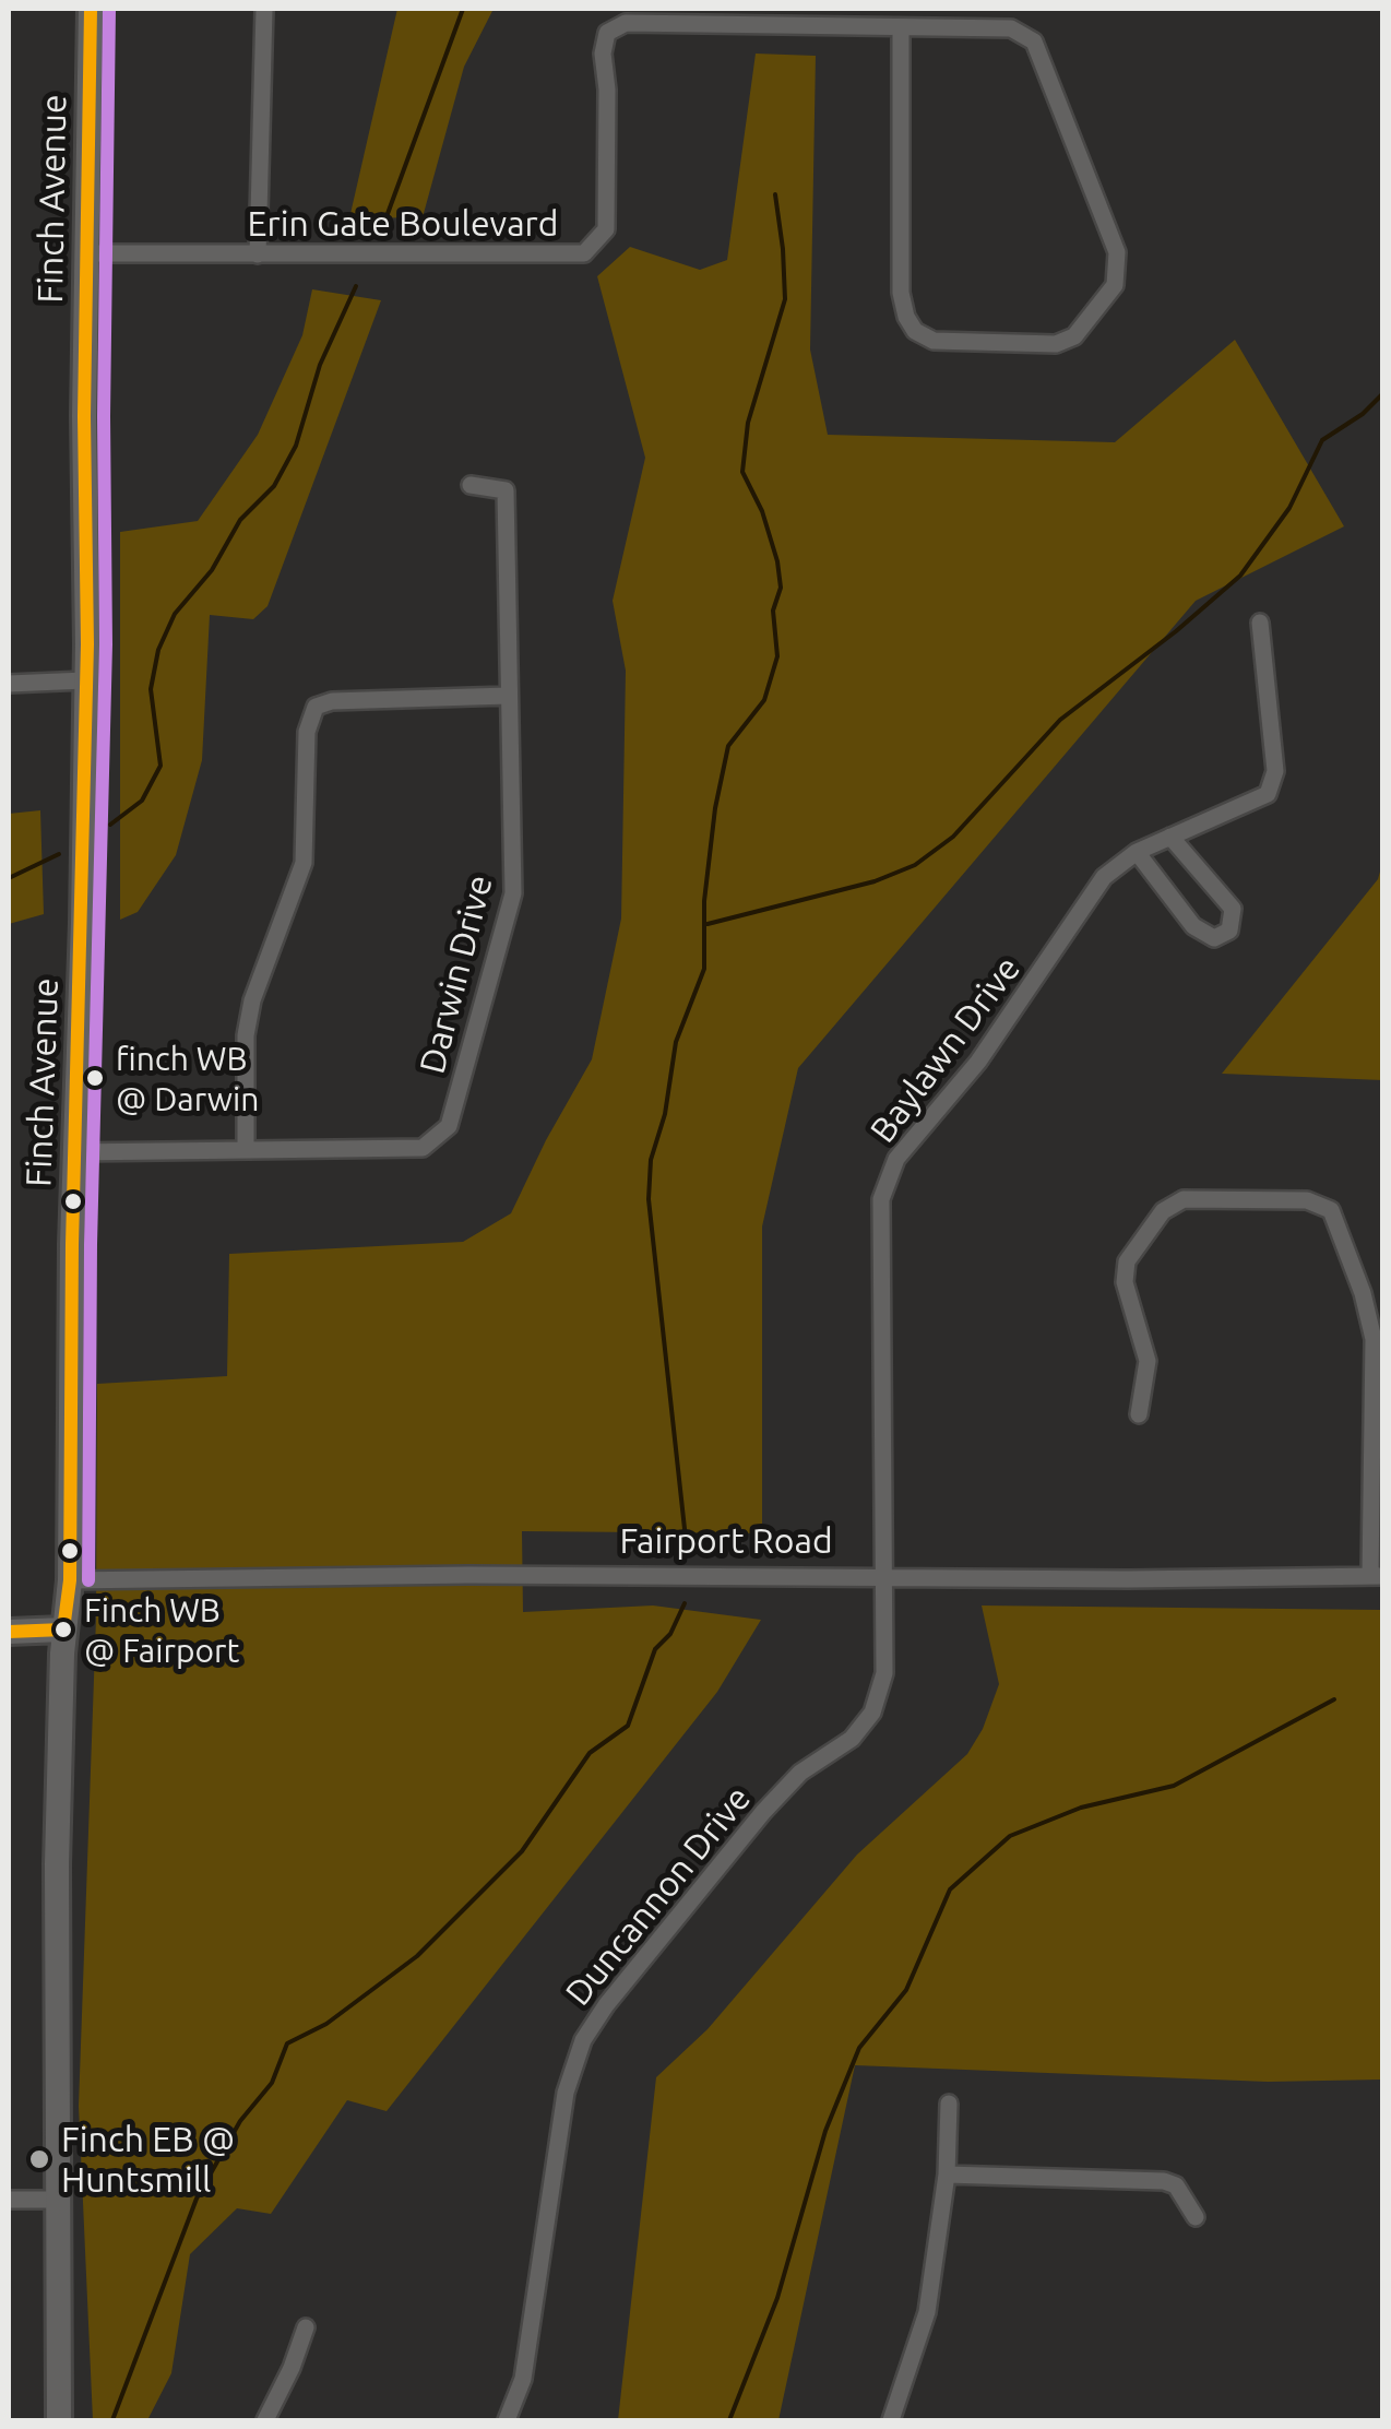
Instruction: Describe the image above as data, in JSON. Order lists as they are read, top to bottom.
{
  "streets": {
    "main road": ["Finch Avenue"],
    "street": [
      "Erin Gate Boulevard",
      "Darwin Drive",
      "Baylawn Drive",
      "Fairport Road",
      "Duncannon Drive"
    ]
  },
  "crossings": [
    ["Finch Avenue", "Erin Gate Boulevard"],
    ["Finch Avenue", "Darwin Drive"],
    ["Finch Avenue", "Fairport Road"],
    ["Baylawn Drive", "Fairport Road"],
    ["Baylawn Drive", "Duncannon Drive"],
    ["Fairport Road", "Duncannon Drive"]
  ],
  "places": ["finch WB @ Darwin", "Finch WB @ Fairport", "Finch EB @ Huntsmill"]
}
